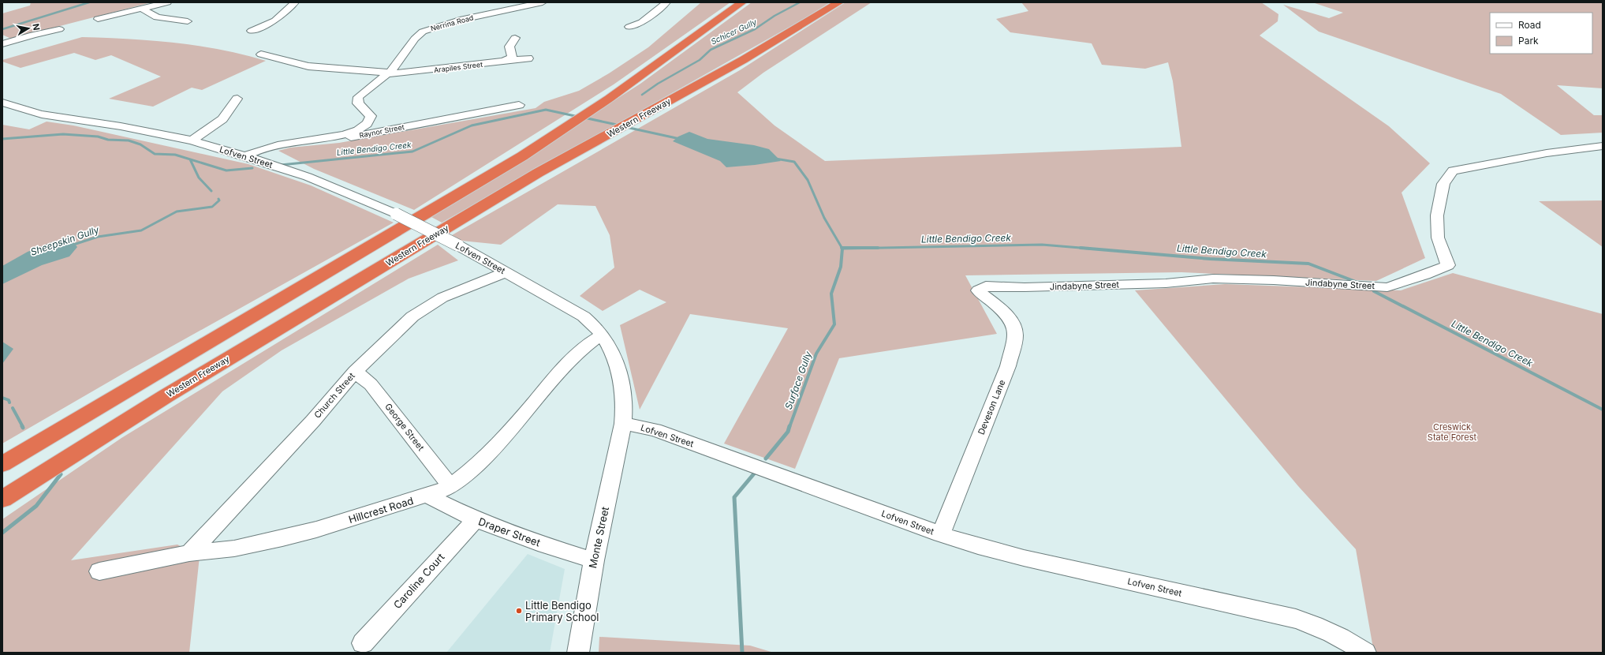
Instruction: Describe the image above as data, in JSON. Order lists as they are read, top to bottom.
{
  "streets": {
    "highway": ["Western Freeway"],
    "street": [
      "Nerrina Road",
      "Arapiles Street",
      "Raynor Street",
      "Lofven Street",
      "Jindabyne Street",
      "Church Street",
      "Deveson Lane",
      "George Street",
      "Hillcrest Road",
      "Draper Street",
      "Monte Street",
      "Caroline Court"
    ]
  },
  "crossings": [
    ["Nerrina Road", "Arapiles Street"],
    ["Nerrina Road", "Raynor Street"],
    ["Raynor Street", "Lofven Street"],
    ["Lofven Street", "Church Street"],
    ["Lofven Street", "Deveson Lane"],
    ["Lofven Street", "Hillcrest Road"],
    ["Lofven Street", "Monte Street"],
    ["Jindabyne Street", "Deveson Lane"],
    ["Church Street", "George Street"],
    ["Church Street", "Hillcrest Road"],
    ["George Street", "Hillcrest Road"],
    ["Hillcrest Road", "Draper Street"],
    ["Draper Street", "Monte Street"],
    ["Draper Street", "Caroline Court"]
  ],
  "water": [
    "Schicer Gully",
    "Little Bendigo Creek",
    "Sheepskin Gully",
    "Surface Gully"
  ],
  "parks": ["Creswick State Forest"],
  "places": ["Little Bendigo Primary School"],
  "legend": ["Road", "Park"],
  "north": "right"
}
